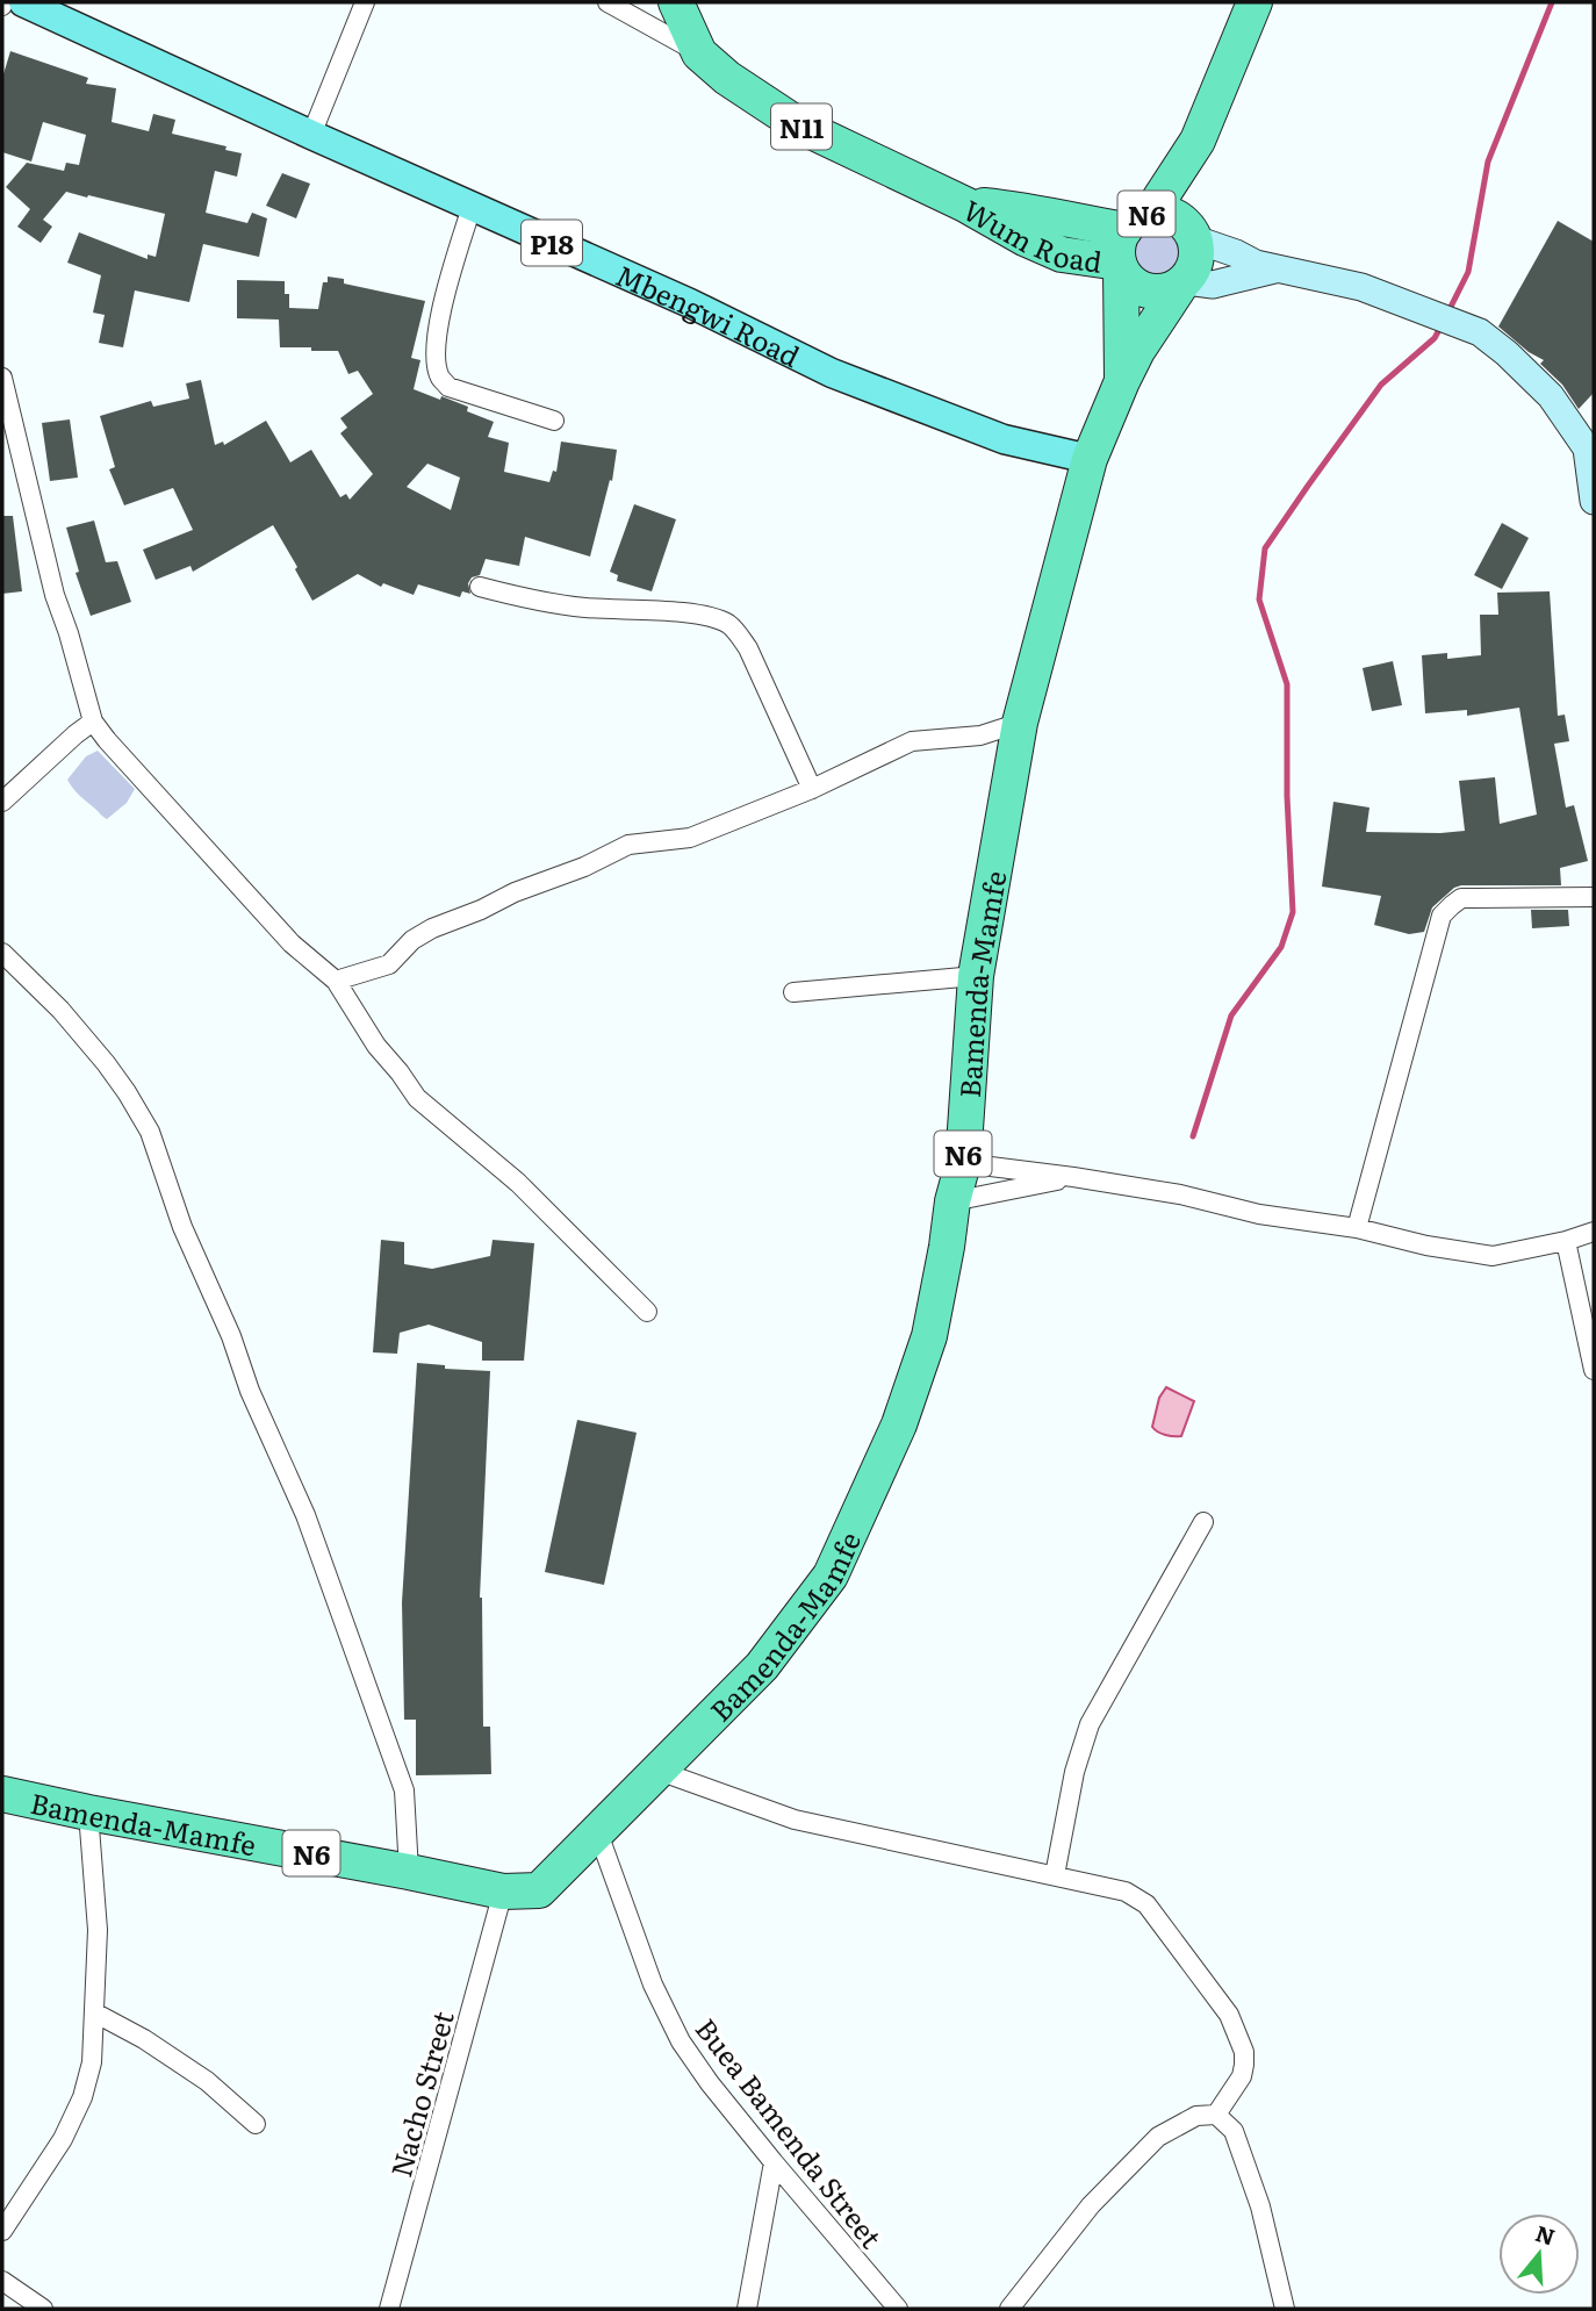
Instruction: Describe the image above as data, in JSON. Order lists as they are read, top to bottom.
{
  "streets": {
    "highway": [
      "N11",
      "N6",
      "Wum Road",
      "Bamenda-Mamfe"
    ],
    "main road": ["P18", "Mbengwi Road"],
    "street": ["Nacho Street", "Buea Bamenda Street"]
  },
  "crossings": [
    ["N11", "Wum Road"],
    ["N6", "Wum Road"],
    ["N6", "Bamenda-Mamfe"],
    ["Wum Road", "Bamenda-Mamfe"],
    ["Mbengwi Road", "Bamenda-Mamfe"],
    ["Bamenda-Mamfe", "Nacho Street"],
    ["Bamenda-Mamfe", "Buea Bamenda Street"]
  ],
  "north": "top"
}
